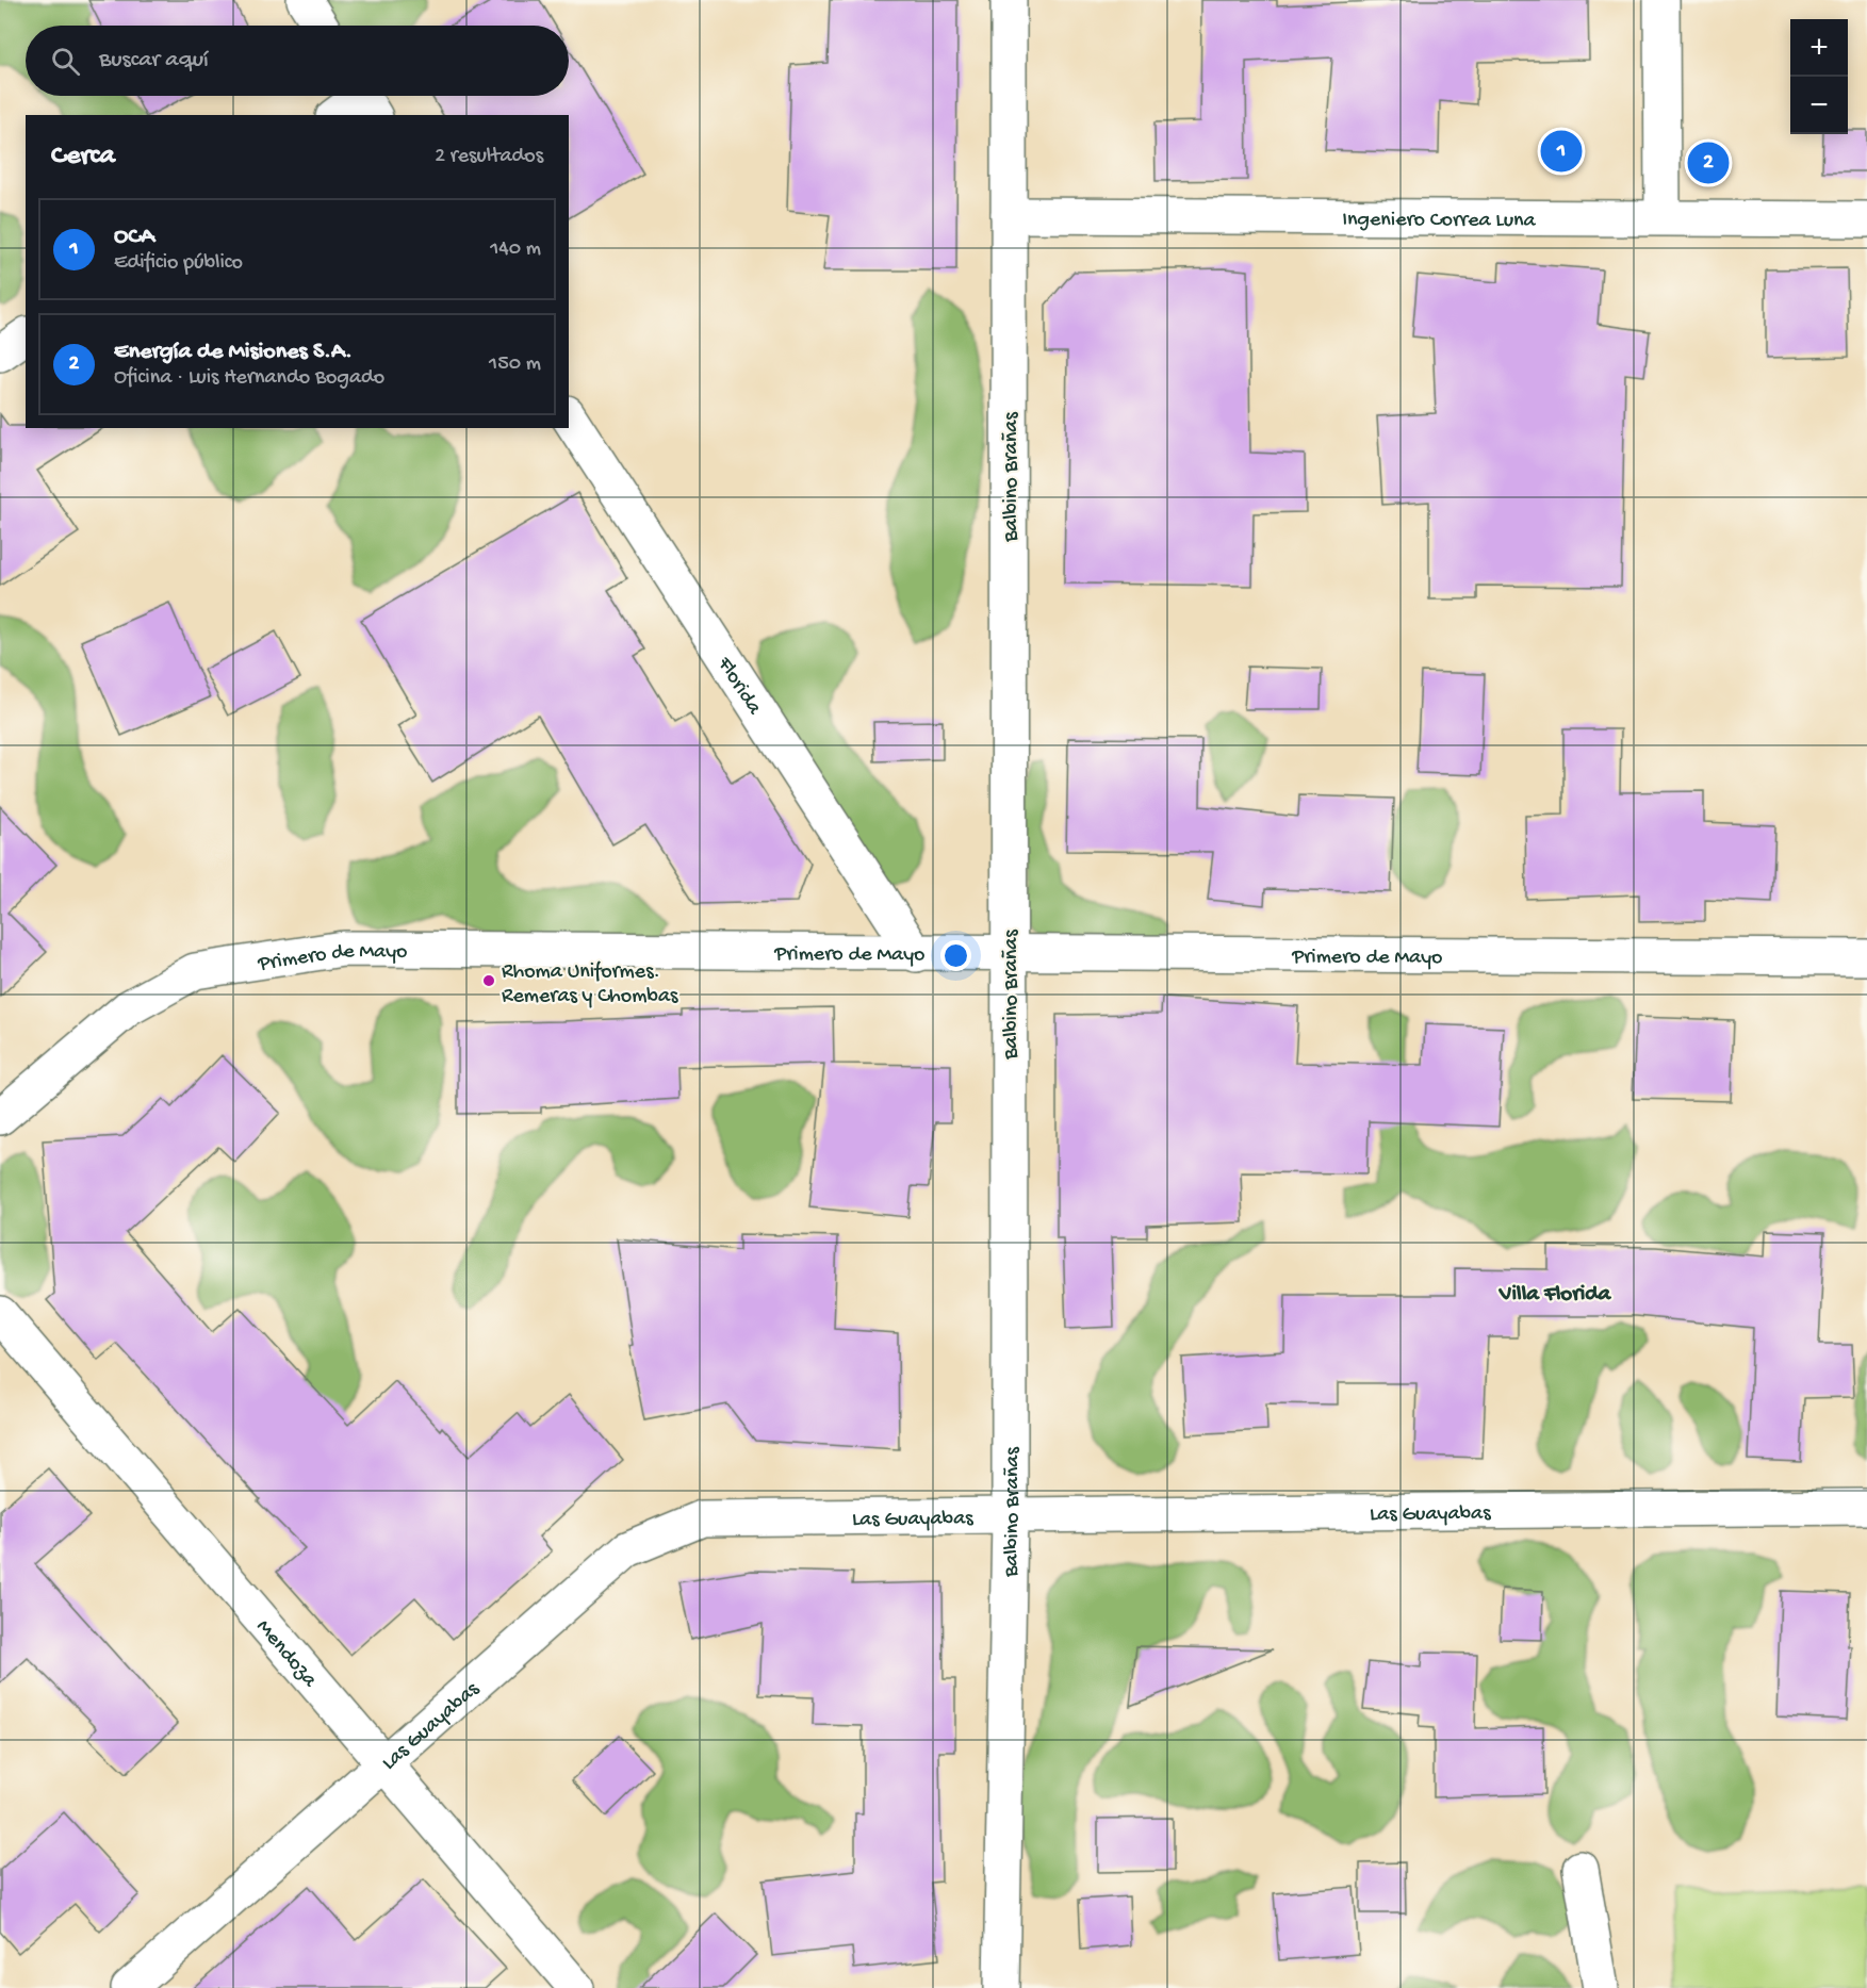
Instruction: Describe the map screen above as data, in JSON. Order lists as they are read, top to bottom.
{
  "streets": {
    "street": [
      "Ingeniero Correa Luna",
      "Balbino Brañas",
      "Florida",
      "Primero de Mayo",
      "Las Guayabas",
      "Mendoza"
    ]
  },
  "crossings": [
    ["Ingeniero Correa Luna", "Balbino Brañas"],
    ["Balbino Brañas", "Primero de Mayo"],
    ["Balbino Brañas", "Las Guayabas"],
    ["Florida", "Primero de Mayo"],
    ["Las Guayabas", "Mendoza"]
  ],
  "districts": ["Villa Florida"],
  "places": ["Rhoma Uniformes. Remeras y Chombas"],
  "page": {
    "map_buttons": ["+", "−"],
    "search": "Buscar aquí",
    "heading": ["Cerca", "2 resultados"],
    "pins": ["1", "2"],
    "list": [
      {
        "mark": "1",
        "name": "OCA",
        "note": "Edificio público",
        "value": "140 m"
      },
      {
        "mark": "2",
        "name": "Energía de Misiones S.A.",
        "note": "Oficina · Luis Hernando Bogado",
        "value": "150 m"
      }
    ]
  }
}
